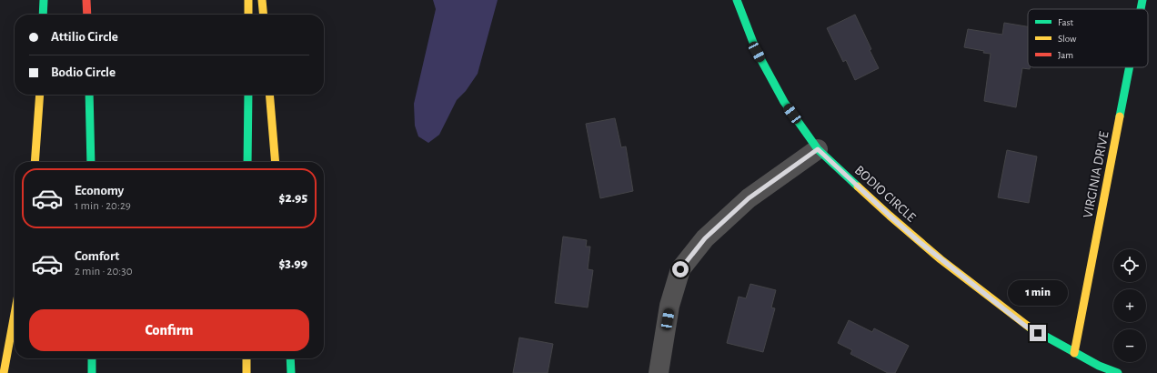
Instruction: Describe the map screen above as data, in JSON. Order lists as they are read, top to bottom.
{
  "streets": {
    "main road": ["VIRGINIA DRIVE", "BODIO CIRCLE"]
  },
  "crossings": [
    ["VIRGINIA DRIVE", "BODIO CIRCLE"]
  ],
  "legend": ["Fast", "Slow", "Jam"],
  "page": {
    "banner": ["Attilio Circle", "Bodio Circle"],
    "list": [
      {
        "name": "Economy",
        "note": "1 min · 20:29",
        "value": "$2.95"
      },
      {
        "name": "Comfort",
        "note": "2 min · 20:30",
        "value": "$3.99"
      }
    ],
    "map_buttons": ["+", "−"],
    "bubble": "1 min",
    "buttons": "Confirm"
  }
}
